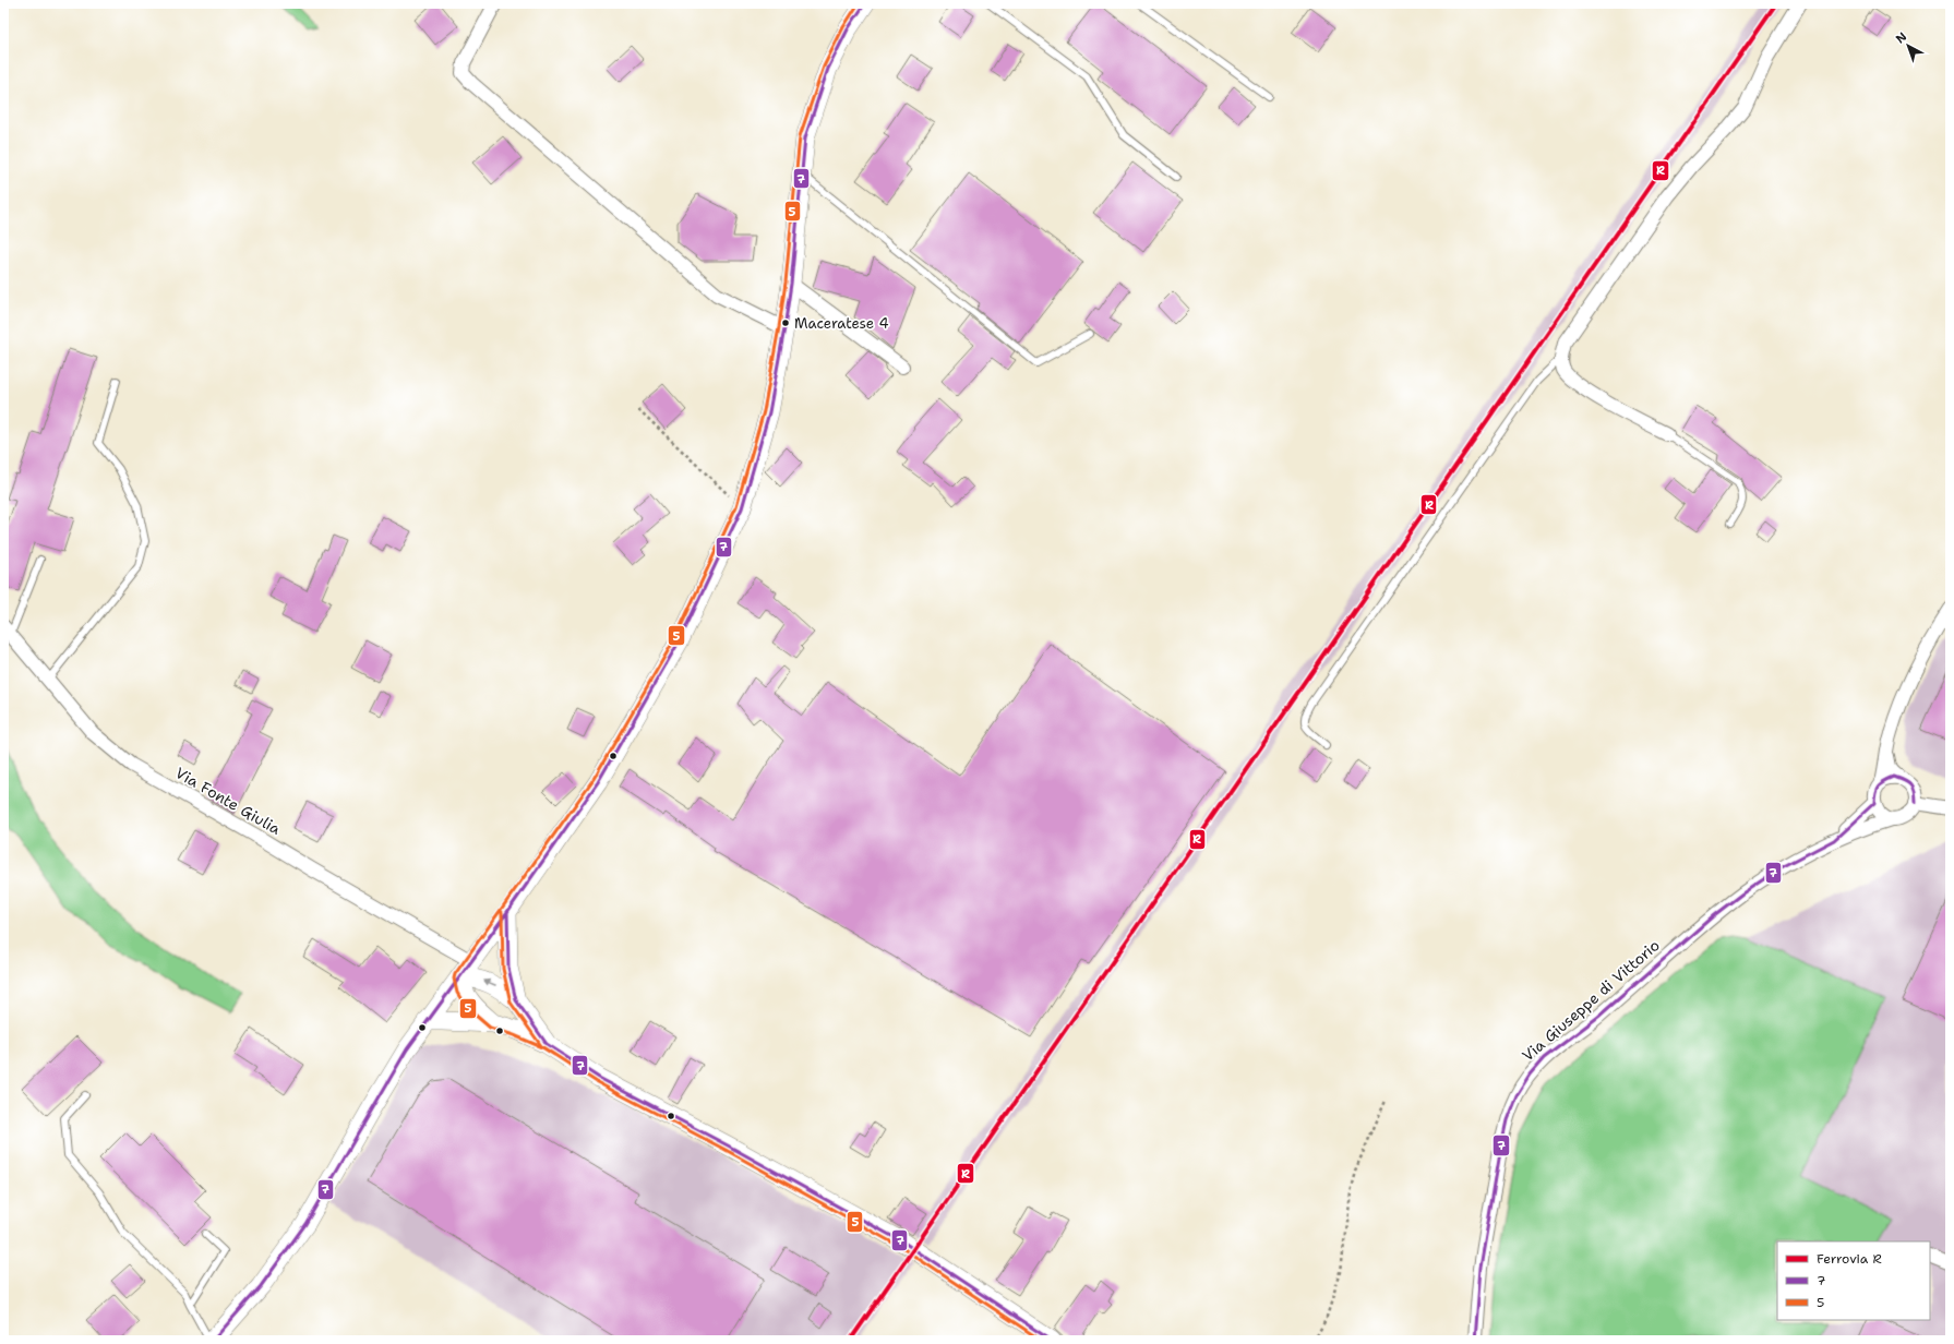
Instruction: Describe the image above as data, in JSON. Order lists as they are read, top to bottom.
{
  "streets": {
    "street": ["Via Fonte Giulia", "Via Giuseppe di Vittorio"]
  },
  "places": ["Maceratese 4"],
  "lines": ["rail line R", "transit line 7", "transit line 5"],
  "legend": ["Ferrovia R", "7", "5"],
  "north": "top left"
}
